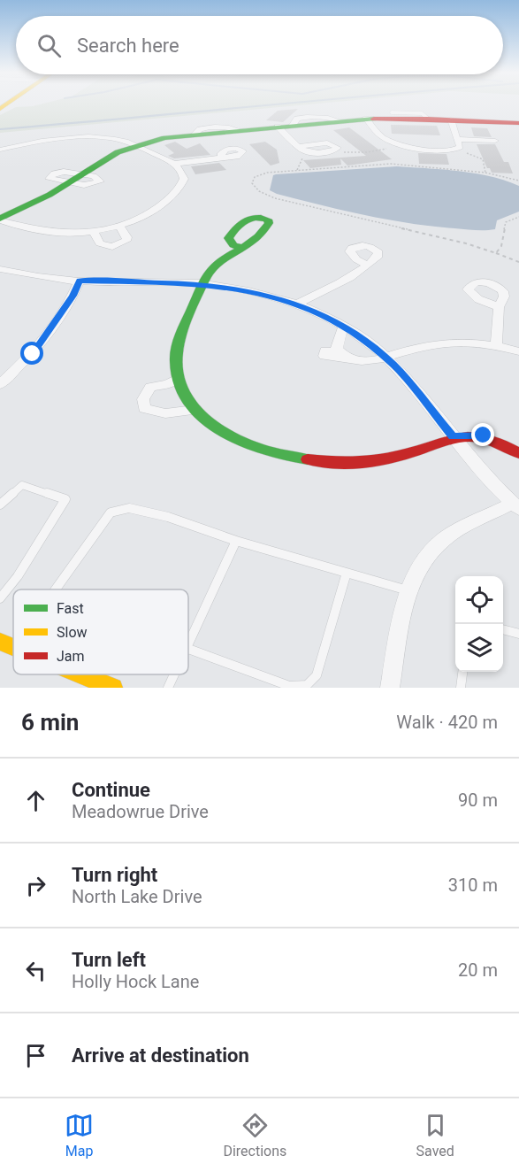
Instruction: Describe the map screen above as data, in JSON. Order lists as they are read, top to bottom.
{
  "legend": ["Fast", "Slow", "Jam"],
  "page": {
    "search": "Search here",
    "heading": ["6 min", "Walk · 420 m"],
    "list": [
      ["Continue", "Meadowrue Drive", "90 m"],
      ["Turn right", "North Lake Drive", "310 m"],
      ["Turn left", "Holly Hock Lane", "20 m"],
      "Arrive at destination"
    ],
    "nav": ["Map", "Directions", "Saved"]
  }
}
